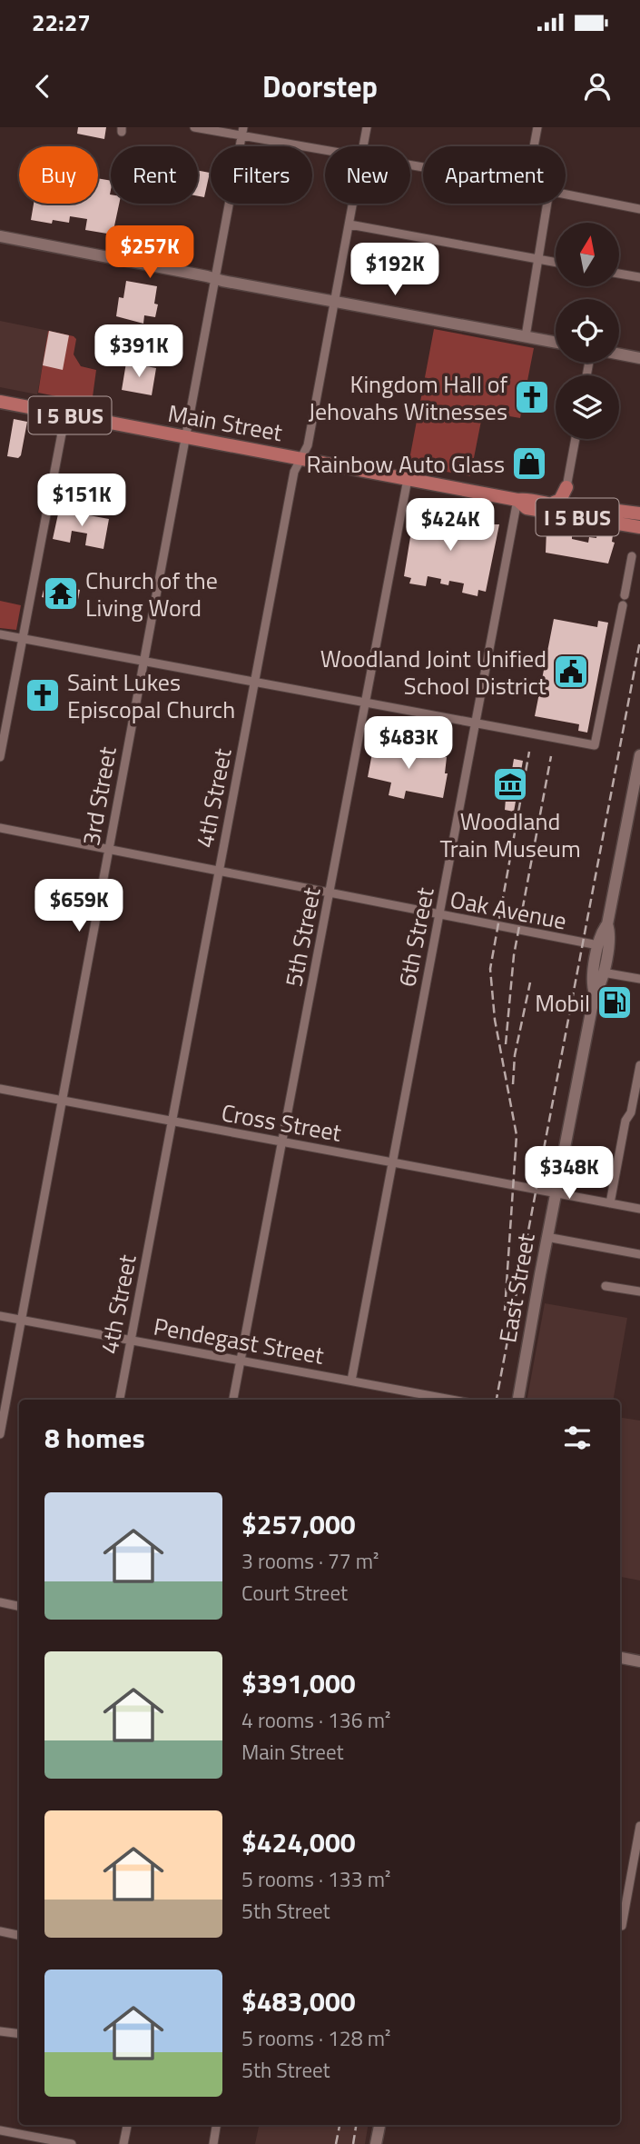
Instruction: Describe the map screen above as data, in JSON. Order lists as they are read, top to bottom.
{
  "streets": {
    "main road": ["I 5 BUS", "Main Street", "East Street"],
    "street": [
      "3rd Street",
      "4th Street",
      "Oak Avenue",
      "5th Street",
      "6th Street",
      "Cross Street",
      "Pendegast Street"
    ]
  },
  "crossings": [
    ["Main Street", "3rd Street"],
    ["Main Street", "4th Street"],
    ["Main Street", "5th Street"],
    ["Main Street", "6th Street"],
    ["3rd Street", "Oak Avenue"],
    ["3rd Street", "Cross Street"],
    ["3rd Street", "Pendegast Street"],
    ["4th Street", "Oak Avenue"],
    ["4th Street", "Cross Street"],
    ["4th Street", "Pendegast Street"],
    ["Oak Avenue", "5th Street"],
    ["Oak Avenue", "6th Street"],
    ["Oak Avenue", "East Street"],
    ["5th Street", "Cross Street"],
    ["5th Street", "Pendegast Street"],
    ["6th Street", "Cross Street"],
    ["6th Street", "Pendegast Street"],
    ["Cross Street", "East Street"]
  ],
  "places": {
    "church": ["Kingdom Hall of Jehovahs Witnesses", "Saint Lukes Episcopal Church"],
    "shop": ["Rainbow Auto Glass"],
    "temple": ["Church of the Living Word"],
    "public building": ["Woodland Joint Unified School District"],
    "museum": ["Woodland Train Museum"],
    "fuel station": ["Mobil"]
  },
  "north": "top",
  "page": {
    "status": "22:27",
    "header": "Doorstep",
    "chip": [
      "Buy",
      "Rent",
      "Filters",
      "New",
      "Apartment"
    ],
    "price": [
      "$257K",
      "$192K",
      "$391K",
      "$151K",
      "$424K",
      "$483K",
      "$659K",
      "$348K"
    ],
    "heading": "8 homes",
    "list": [
      {
        "name": "$257,000",
        "note": "3 rooms · 77 m² · Court Street"
      },
      {
        "name": "$391,000",
        "note": "4 rooms · 136 m² · Main Street"
      },
      {
        "name": "$424,000",
        "note": "5 rooms · 133 m² · 5th Street"
      },
      {
        "name": "$483,000",
        "note": "5 rooms · 128 m² · 5th Street"
      }
    ]
  }
}
